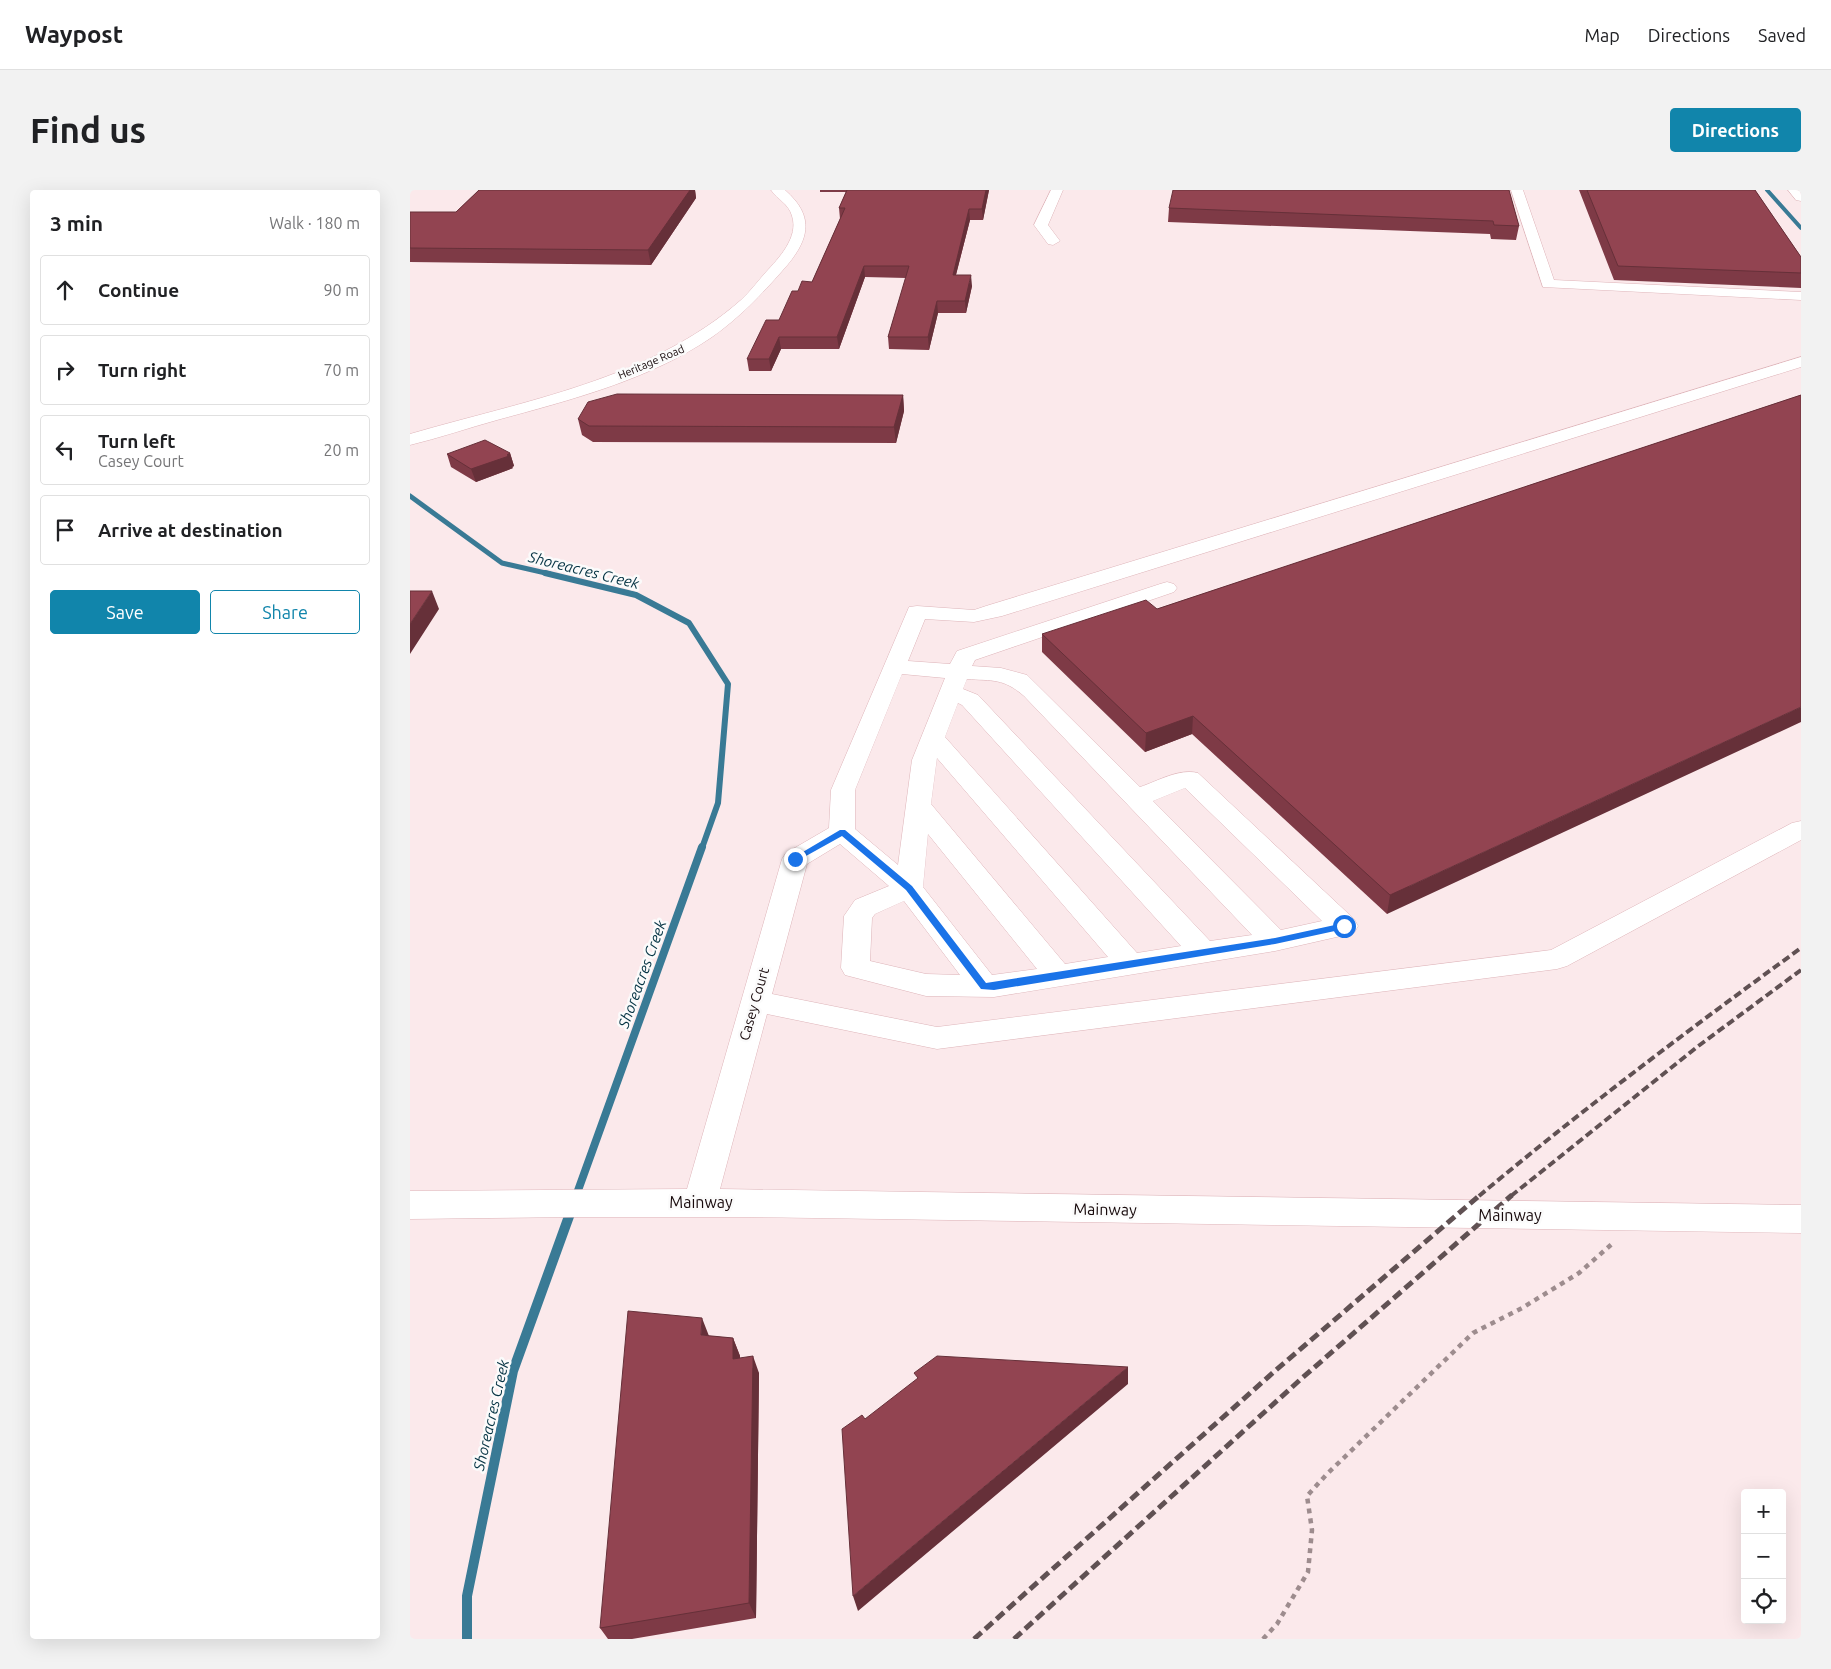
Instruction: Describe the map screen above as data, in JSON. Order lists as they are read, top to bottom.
{
  "streets": {
    "street": ["Heritage Road", "Casey Court", "Mainway"]
  },
  "crossings": [
    ["Casey Court", "Mainway"]
  ],
  "water": ["Shoreacres Creek"],
  "page": {
    "header": "Waypost",
    "nav": ["Map", "Directions", "Saved"],
    "buttons": [
      "Directions",
      ["Save", "Share"]
    ],
    "title": "Find us",
    "heading": ["3 min", "Walk · 180 m"],
    "list": [
      ["Continue", "90 m"],
      ["Turn right", "70 m"],
      ["Turn left", "Casey Court", "20 m"],
      "Arrive at destination"
    ],
    "map_buttons": ["+", "−"]
  }
}
